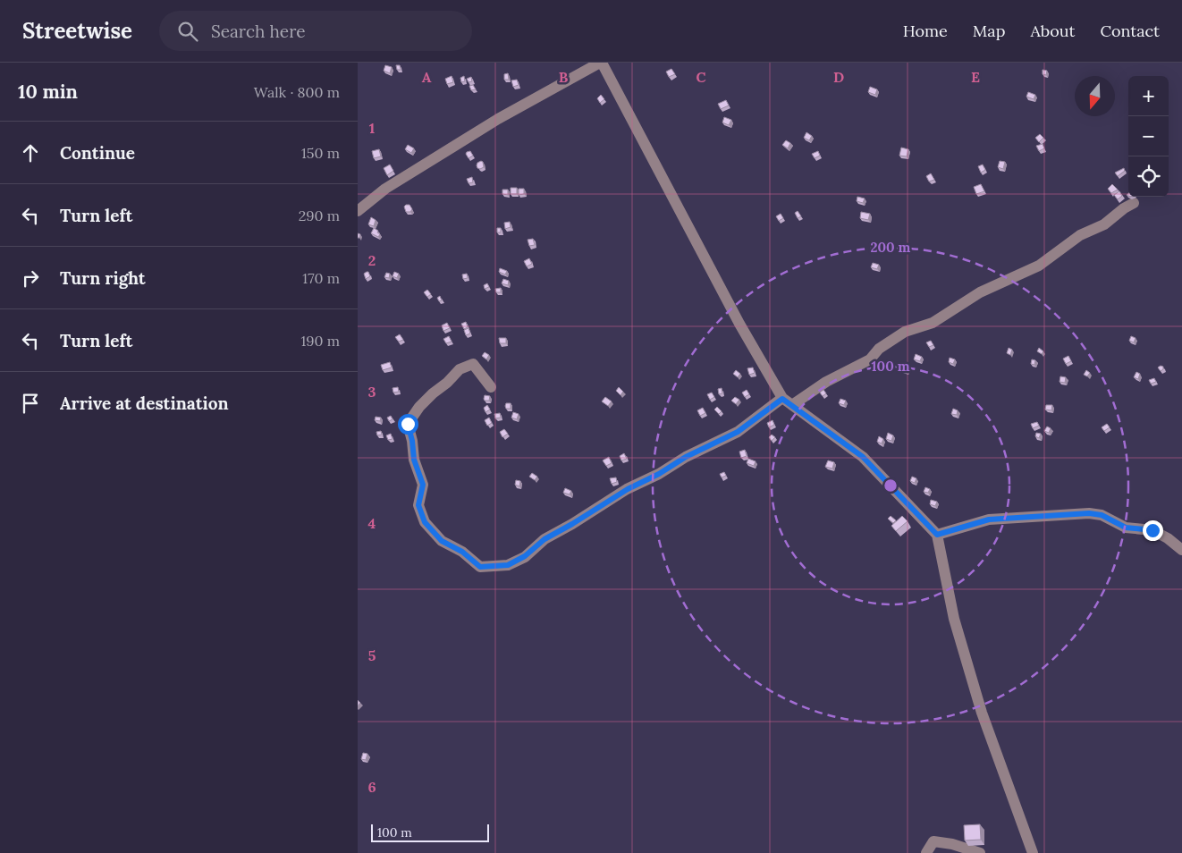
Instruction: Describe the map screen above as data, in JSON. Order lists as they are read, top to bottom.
{
  "scale_bar": "100 m",
  "north": "bottom",
  "page": {
    "header": "Streetwise",
    "search": "Search here",
    "nav": [
      "Home",
      "Map",
      "About",
      "Contact"
    ],
    "heading": ["10 min", "Walk · 800 m"],
    "map_buttons": ["+", "−"],
    "list": [
      ["Continue", "150 m"],
      ["Turn left", "290 m"],
      ["Turn right", "170 m"],
      ["Turn left", "190 m"],
      "Arrive at destination"
    ],
    "scale": "100 m"
  },
  "grid": {
    "columns": [
      "A",
      "B",
      "C",
      "D",
      "E"
    ],
    "rows": [
      "1",
      "2",
      "3",
      "4",
      "5",
      "6"
    ]
  },
  "rings": ["200 m", "100 m"]
}
